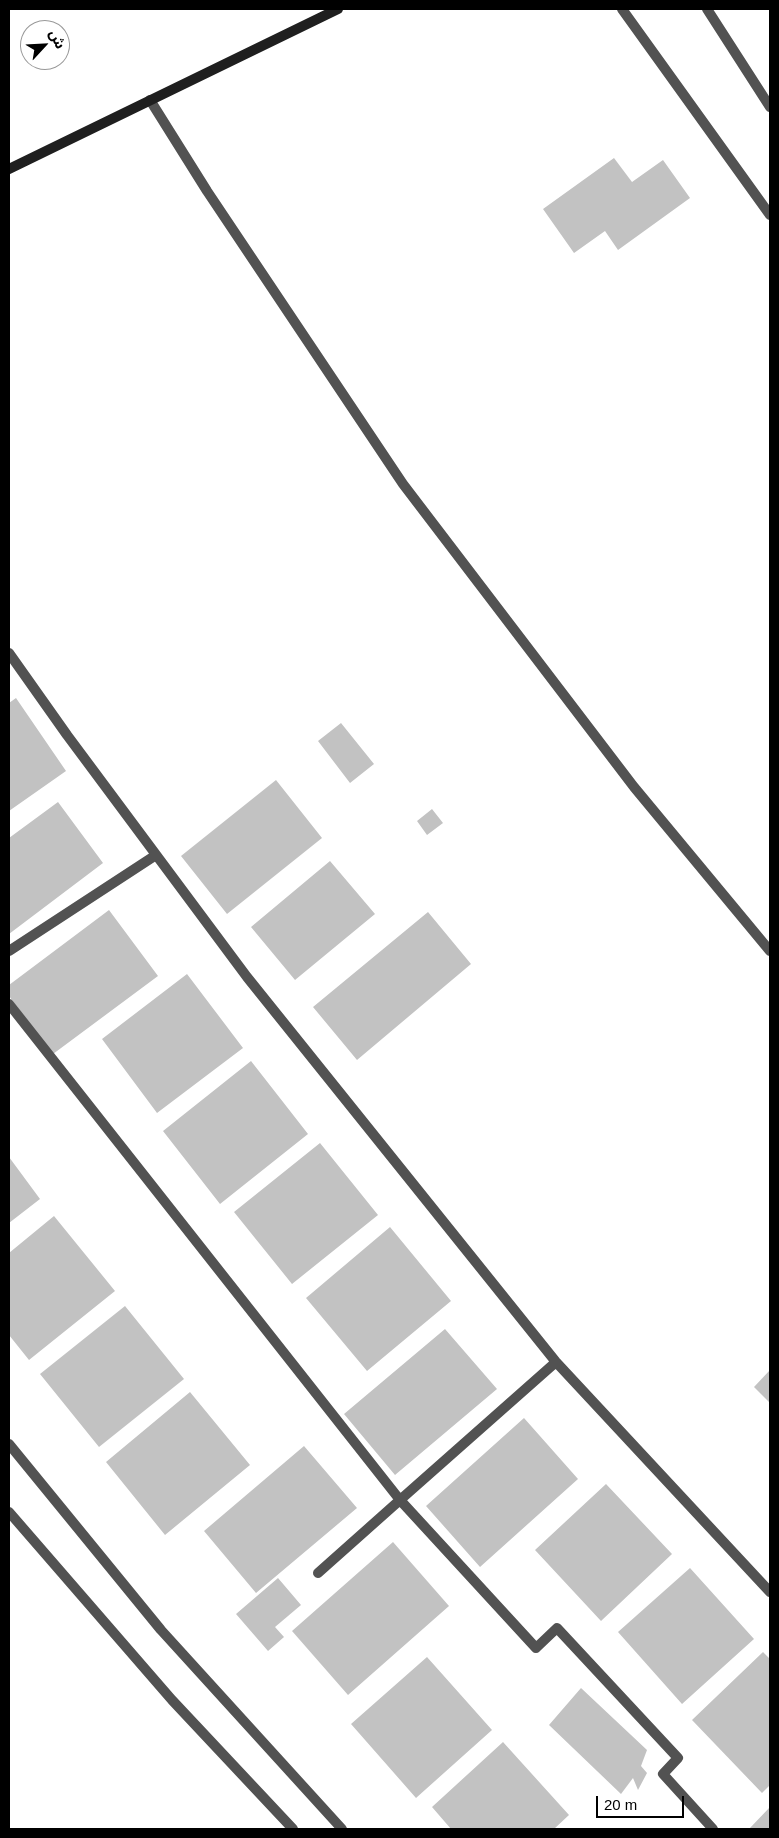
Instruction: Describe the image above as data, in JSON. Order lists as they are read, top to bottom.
{
  "scale_bar": "20 m",
  "north": "top right"
}
